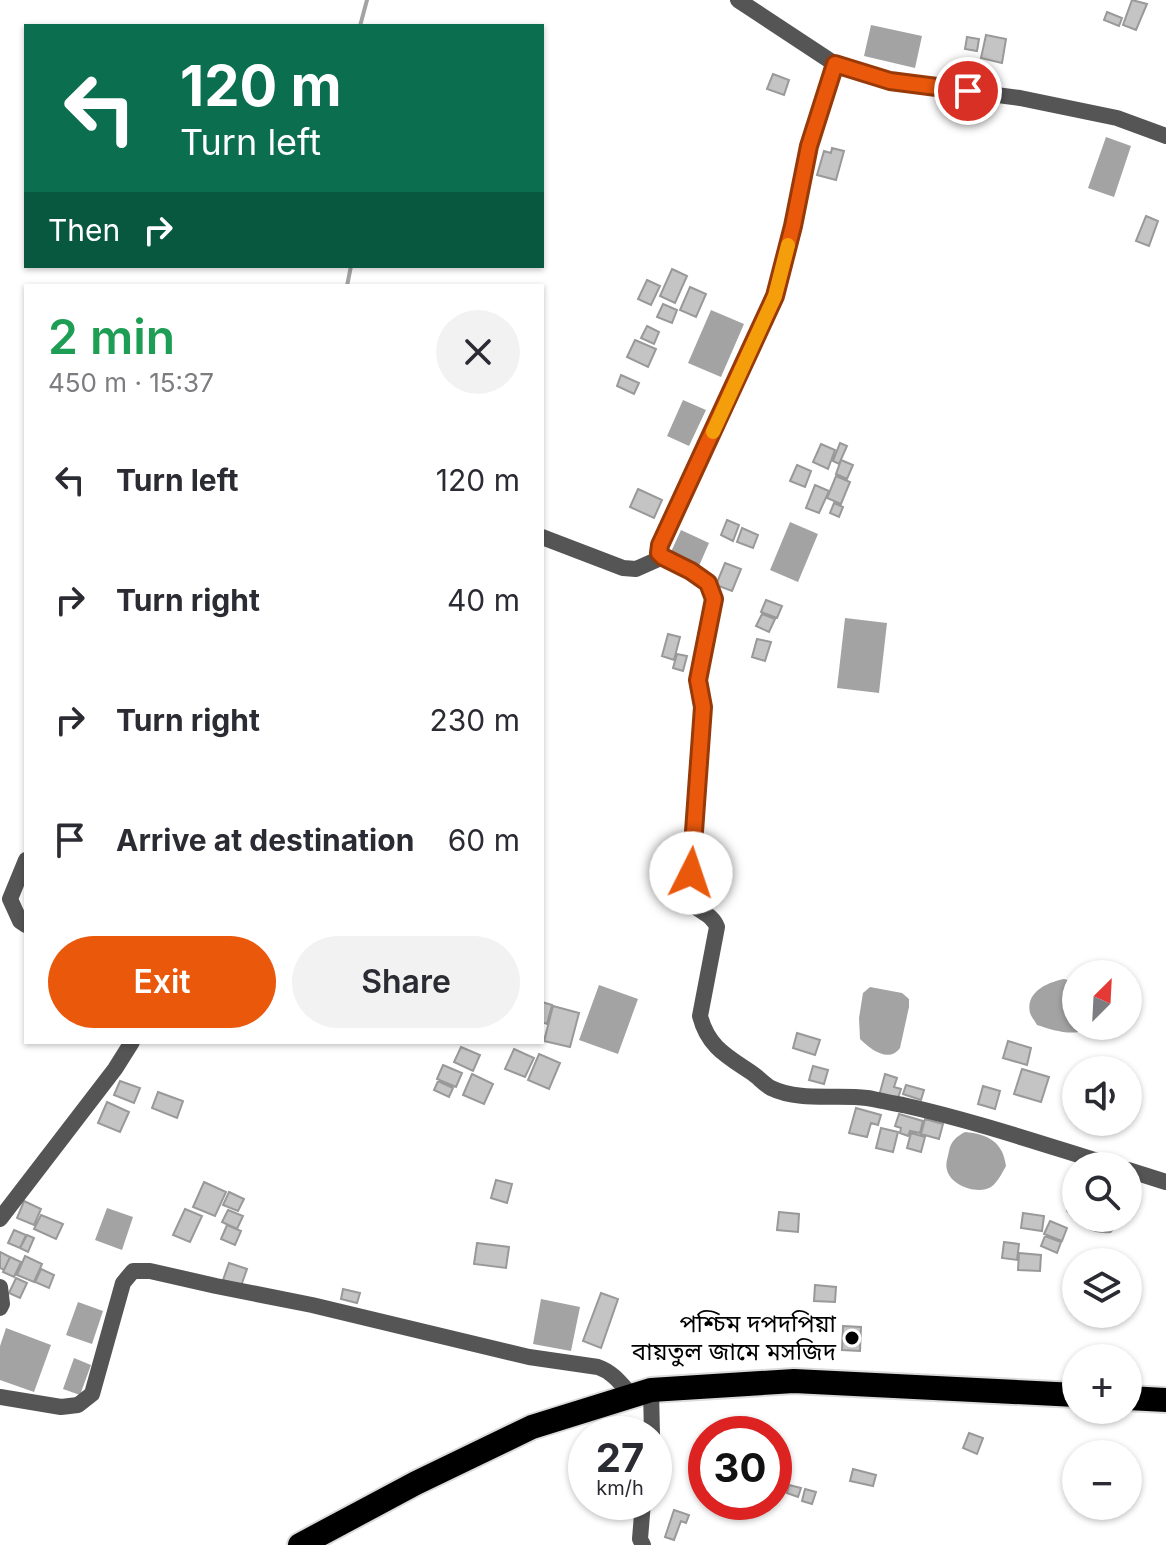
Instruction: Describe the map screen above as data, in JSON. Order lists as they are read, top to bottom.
{
  "places": ["পশ্চিম দপদপিয়া বায়তুল জামে মসজিদ"],
  "north": "top right",
  "page": {
    "turn": ["120 m", "Turn left"],
    "then": "Then",
    "heading": ["2 min", "450 m · 15:37"],
    "list": [
      {
        "name": "Turn left",
        "value": "120 m"
      },
      {
        "name": "Turn right",
        "value": "40 m"
      },
      {
        "name": "Turn right",
        "value": "230 m"
      },
      {
        "name": "Arrive at destination",
        "value": "60 m"
      }
    ],
    "buttons": ["Exit", "Share"],
    "map_buttons": ["+", "−"],
    "speed": "27 km/h",
    "limit": "30"
  }
}
